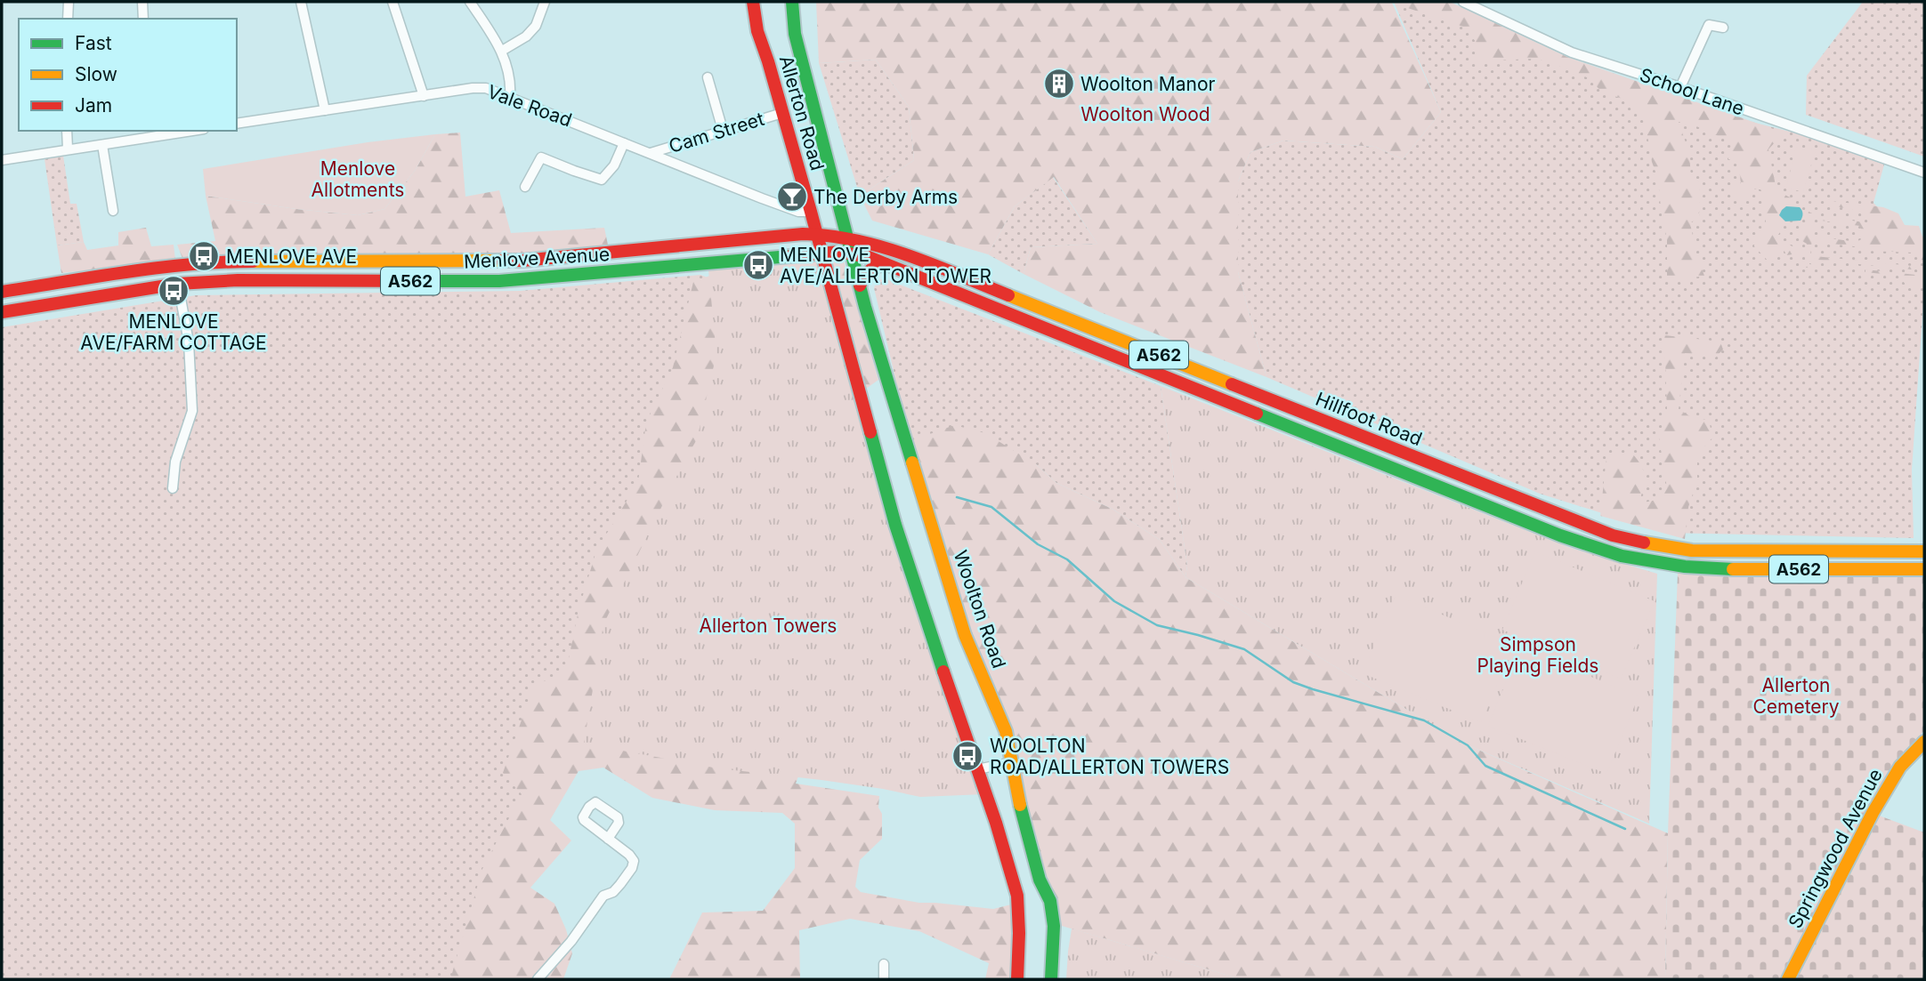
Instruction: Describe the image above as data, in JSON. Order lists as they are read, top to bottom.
{
  "streets": {
    "main road": [
      "Allerton Road",
      "Menlove Avenue",
      "A562",
      "Hillfoot Road",
      "Woolton Road",
      "Springwood Avenue"
    ],
    "street": ["School Lane", "Vale Road", "Cam Street"]
  },
  "crossings": [
    ["Vale Road", "Allerton Road"],
    ["Vale Road", "Cam Street"],
    ["Allerton Road", "Cam Street"],
    ["Allerton Road", "Menlove Avenue"],
    ["Allerton Road", "Hillfoot Road"],
    ["Allerton Road", "Woolton Road"],
    ["Menlove Avenue", "Hillfoot Road"],
    ["Menlove Avenue", "Woolton Road"],
    ["Hillfoot Road", "Woolton Road"]
  ],
  "parks": [
    "Woolton Wood",
    "Menlove Allotments",
    "Allerton Towers",
    "Simpson Playing Fields",
    "Allerton Cemetery"
  ],
  "places": {
    "building": ["Woolton Manor"],
    "bar": ["The Derby Arms"],
    "bus stop": [
      "MENLOVE AVE",
      "MENLOVE AVE/ALLERTON TOWER",
      "MENLOVE AVE/FARM COTTAGE",
      "WOOLTON ROAD/ALLERTON TOWERS"
    ]
  },
  "legend": ["Fast", "Slow", "Jam"]
}
